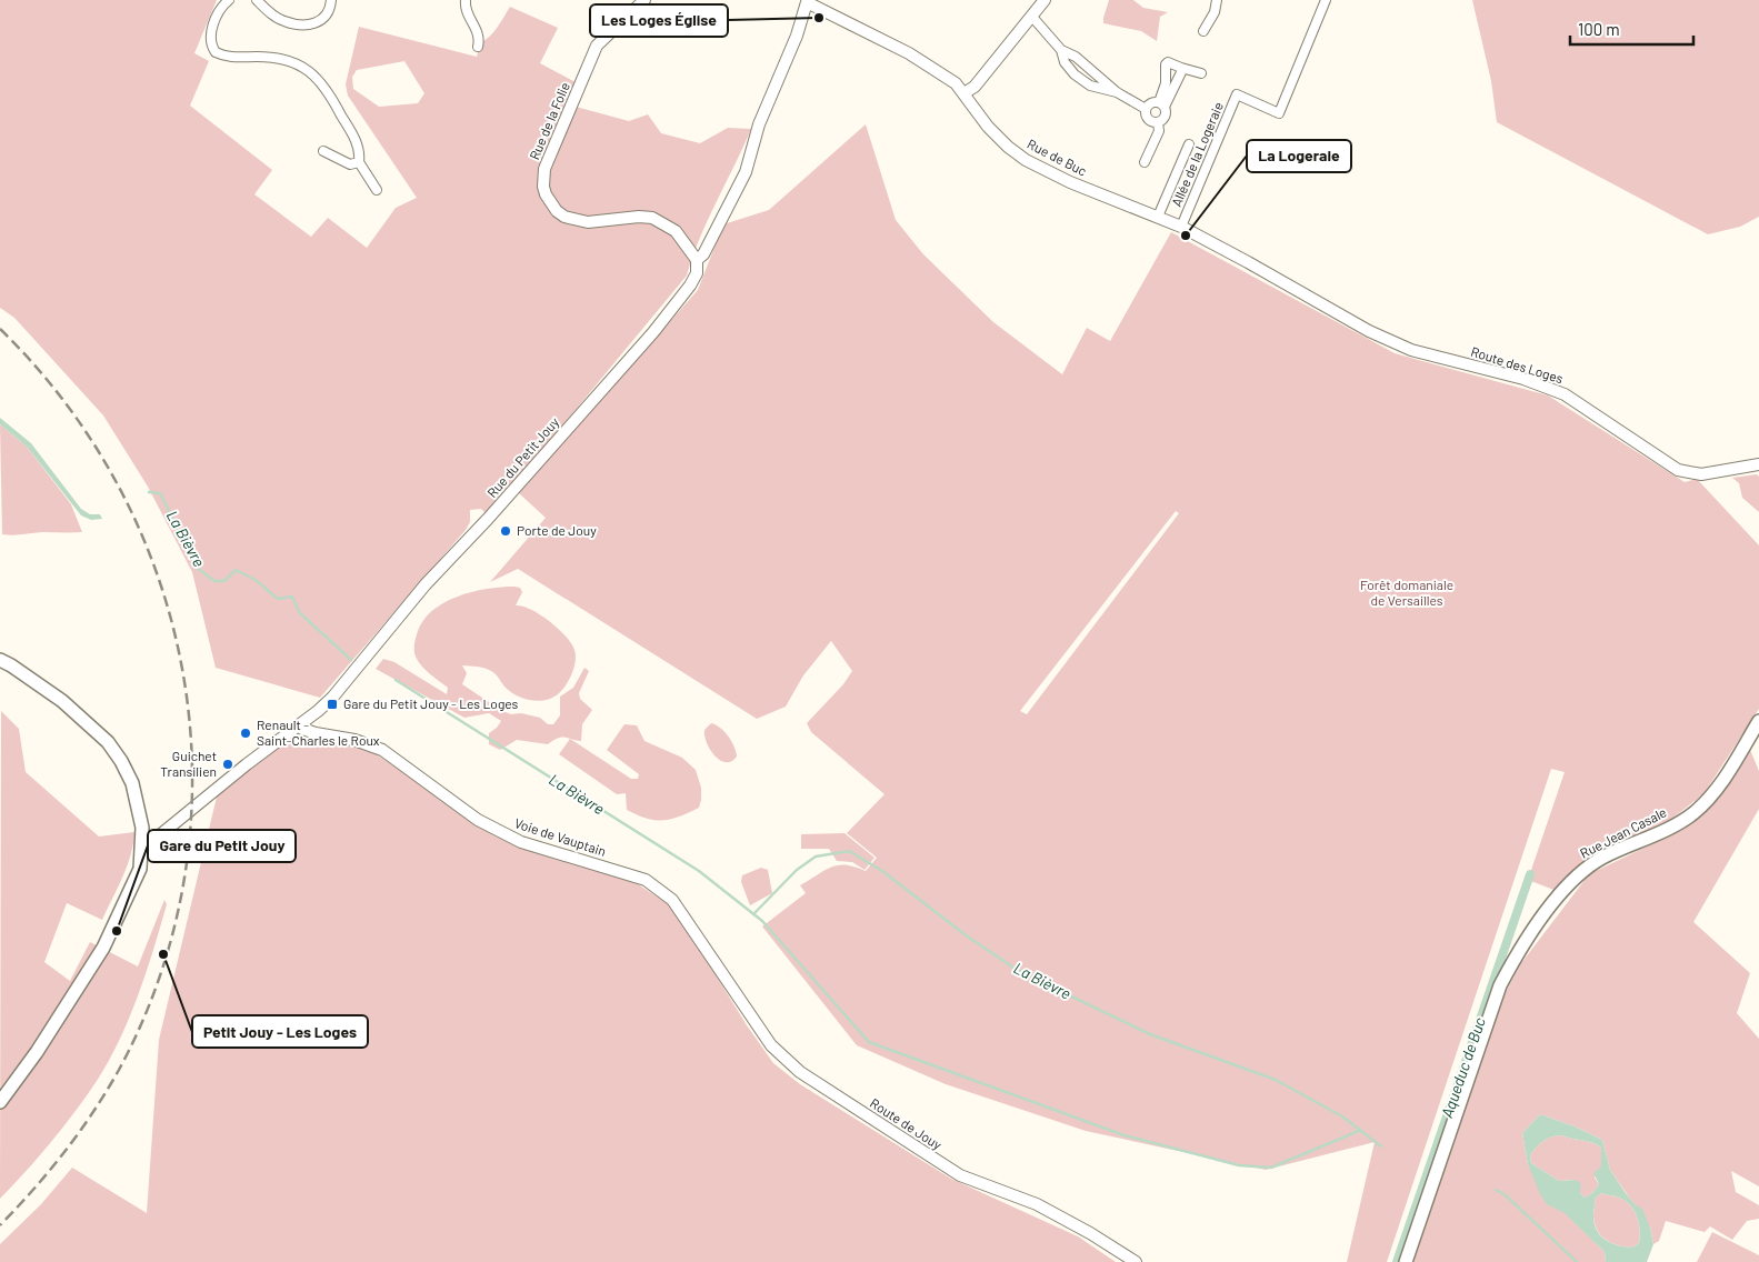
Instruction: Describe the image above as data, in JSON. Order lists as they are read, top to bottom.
{
  "streets": {
    "main road": ["Rue Jean Casale"],
    "street": [
      "Rue de la Folie",
      "Allée de la Logeraie",
      "Rue de Buc",
      "Route des Loges",
      "Rue du Petit Jouy",
      "Voie de Vauptain",
      "Route de Jouy"
    ]
  },
  "crossings": [
    ["Rue de la Folie", "Rue du Petit Jouy"],
    ["Allée de la Logeraie", "Rue de Buc"],
    ["Rue de Buc", "Route des Loges"],
    ["Rue de Buc", "Rue du Petit Jouy"],
    ["Rue du Petit Jouy", "Voie de Vauptain"],
    ["Voie de Vauptain", "Route de Jouy"]
  ],
  "water": ["La Bièvre", "Aqueduc de Buc"],
  "parks": ["Forêt domaniale de Versailles"],
  "places": {
    "other": [
      "Les Loges Église",
      "La Logeraie",
      "Porte de Jouy",
      "Renault - Saint-Charles le Roux",
      "Guichet Transilien",
      "Gare du Petit Jouy",
      "Petit Jouy - Les Loges"
    ],
    "transit": ["Gare du Petit Jouy - Les Loges"]
  },
  "scale_bar": "100 m"
}
